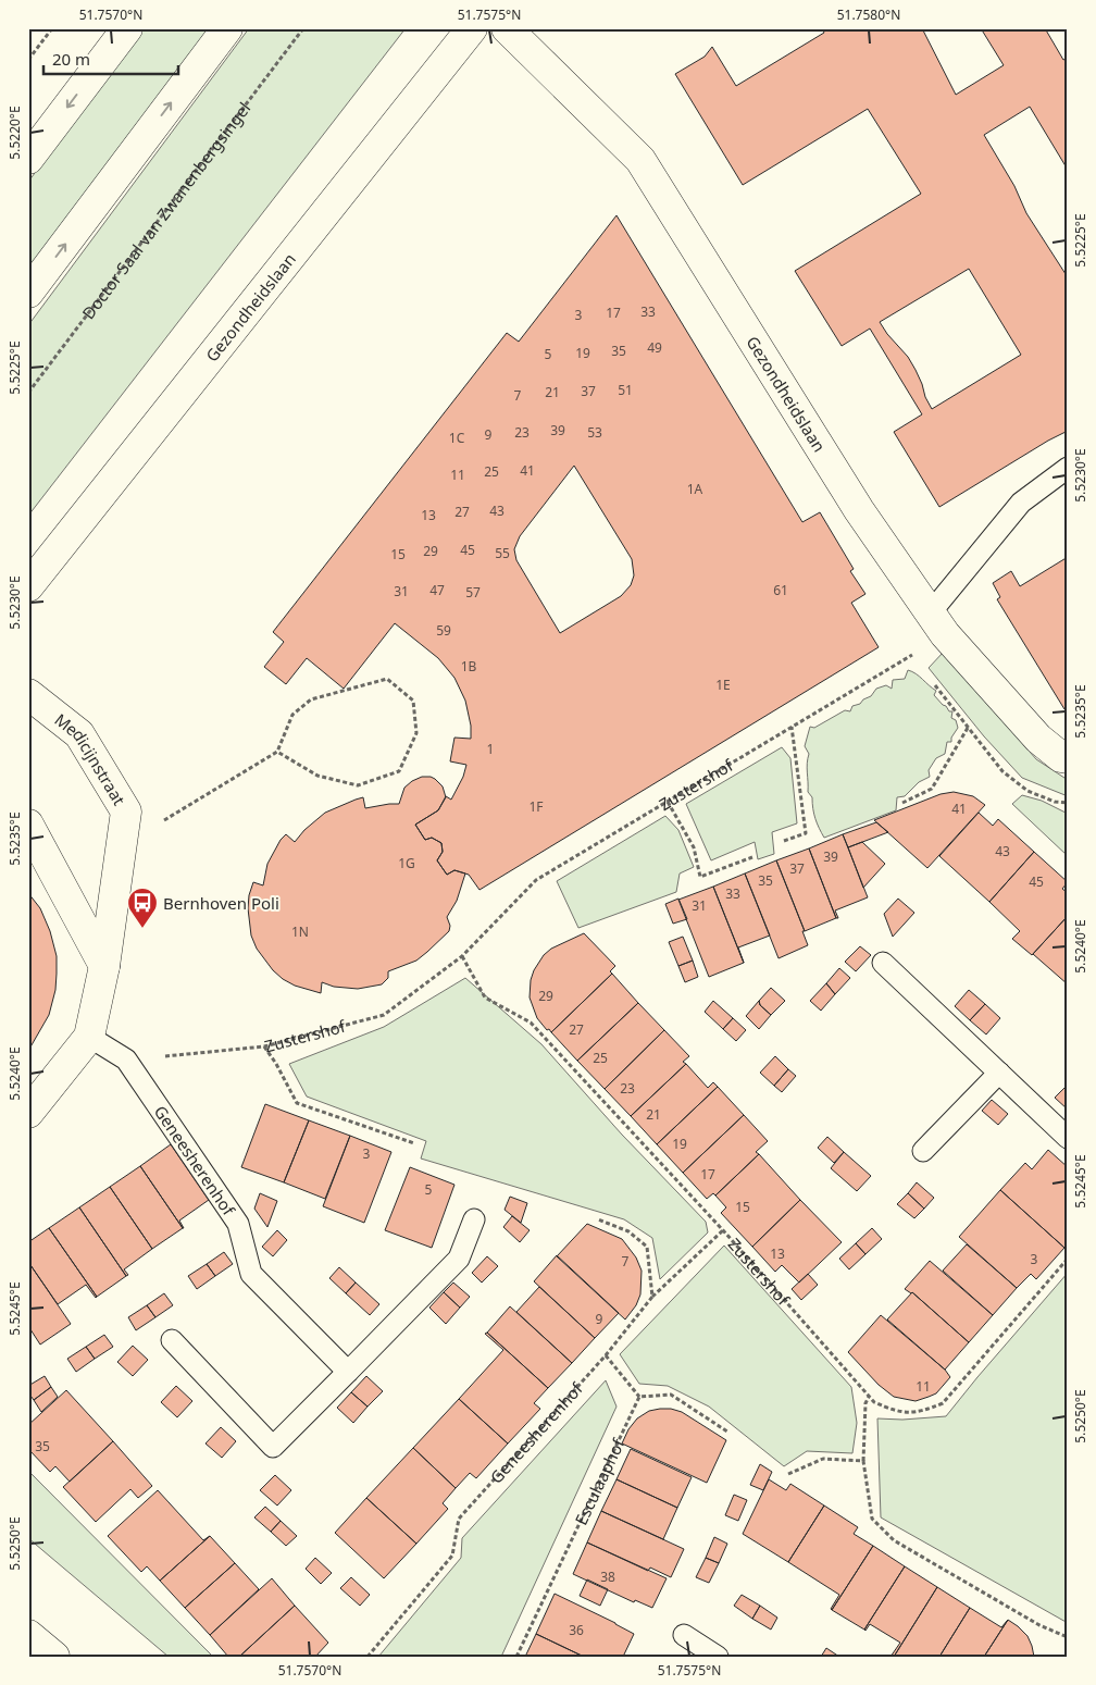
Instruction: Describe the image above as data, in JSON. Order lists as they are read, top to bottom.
{
  "streets": {
    "street": ["Gezondheidslaan", "Medicijnstraat"],
    "lane": ["Geneesherenhof"],
    "path": ["Doctor Saal van Zwanenbergsingel", "Zustershof", "Esculaaphof"]
  },
  "crossings": [
    ["Gezondheidslaan", "Zustershof"],
    ["Medicijnstraat", "Geneesherenhof"],
    ["Zustershof", "Geneesherenhof"]
  ],
  "places": {
    "bus stop": ["Bernhoven Poli"]
  },
  "house_numbers": [
    "33",
    "17",
    "3",
    "49",
    "35",
    "19",
    "5",
    "51",
    "37",
    "21",
    "7",
    "39",
    "23",
    "53",
    "9",
    "1C",
    "41",
    "25",
    "11",
    "1A",
    "43",
    "27",
    "13",
    "45",
    "29",
    "55",
    "15",
    "47",
    "61",
    "31",
    "57",
    "59",
    "1B",
    "1E",
    "1",
    "1F",
    "41",
    "43",
    "39",
    "1G",
    "37",
    "35",
    "45",
    "33",
    "31",
    "1N",
    "29",
    "27",
    "25",
    "23",
    "21",
    "19",
    "3",
    "17",
    "5",
    "15",
    "13",
    "3",
    "7",
    "9",
    "11",
    "35",
    "38",
    "36"
  ],
  "scale_bar": "20 m",
  "coordinates": [
    "51.7570°N",
    "51.7575°N",
    "51.7580°N",
    "5.5220°E",
    "5.5225°E",
    "5.5230°E",
    "5.5235°E",
    "5.5240°E",
    "5.5245°E",
    "5.5250°E"
  ]
}
